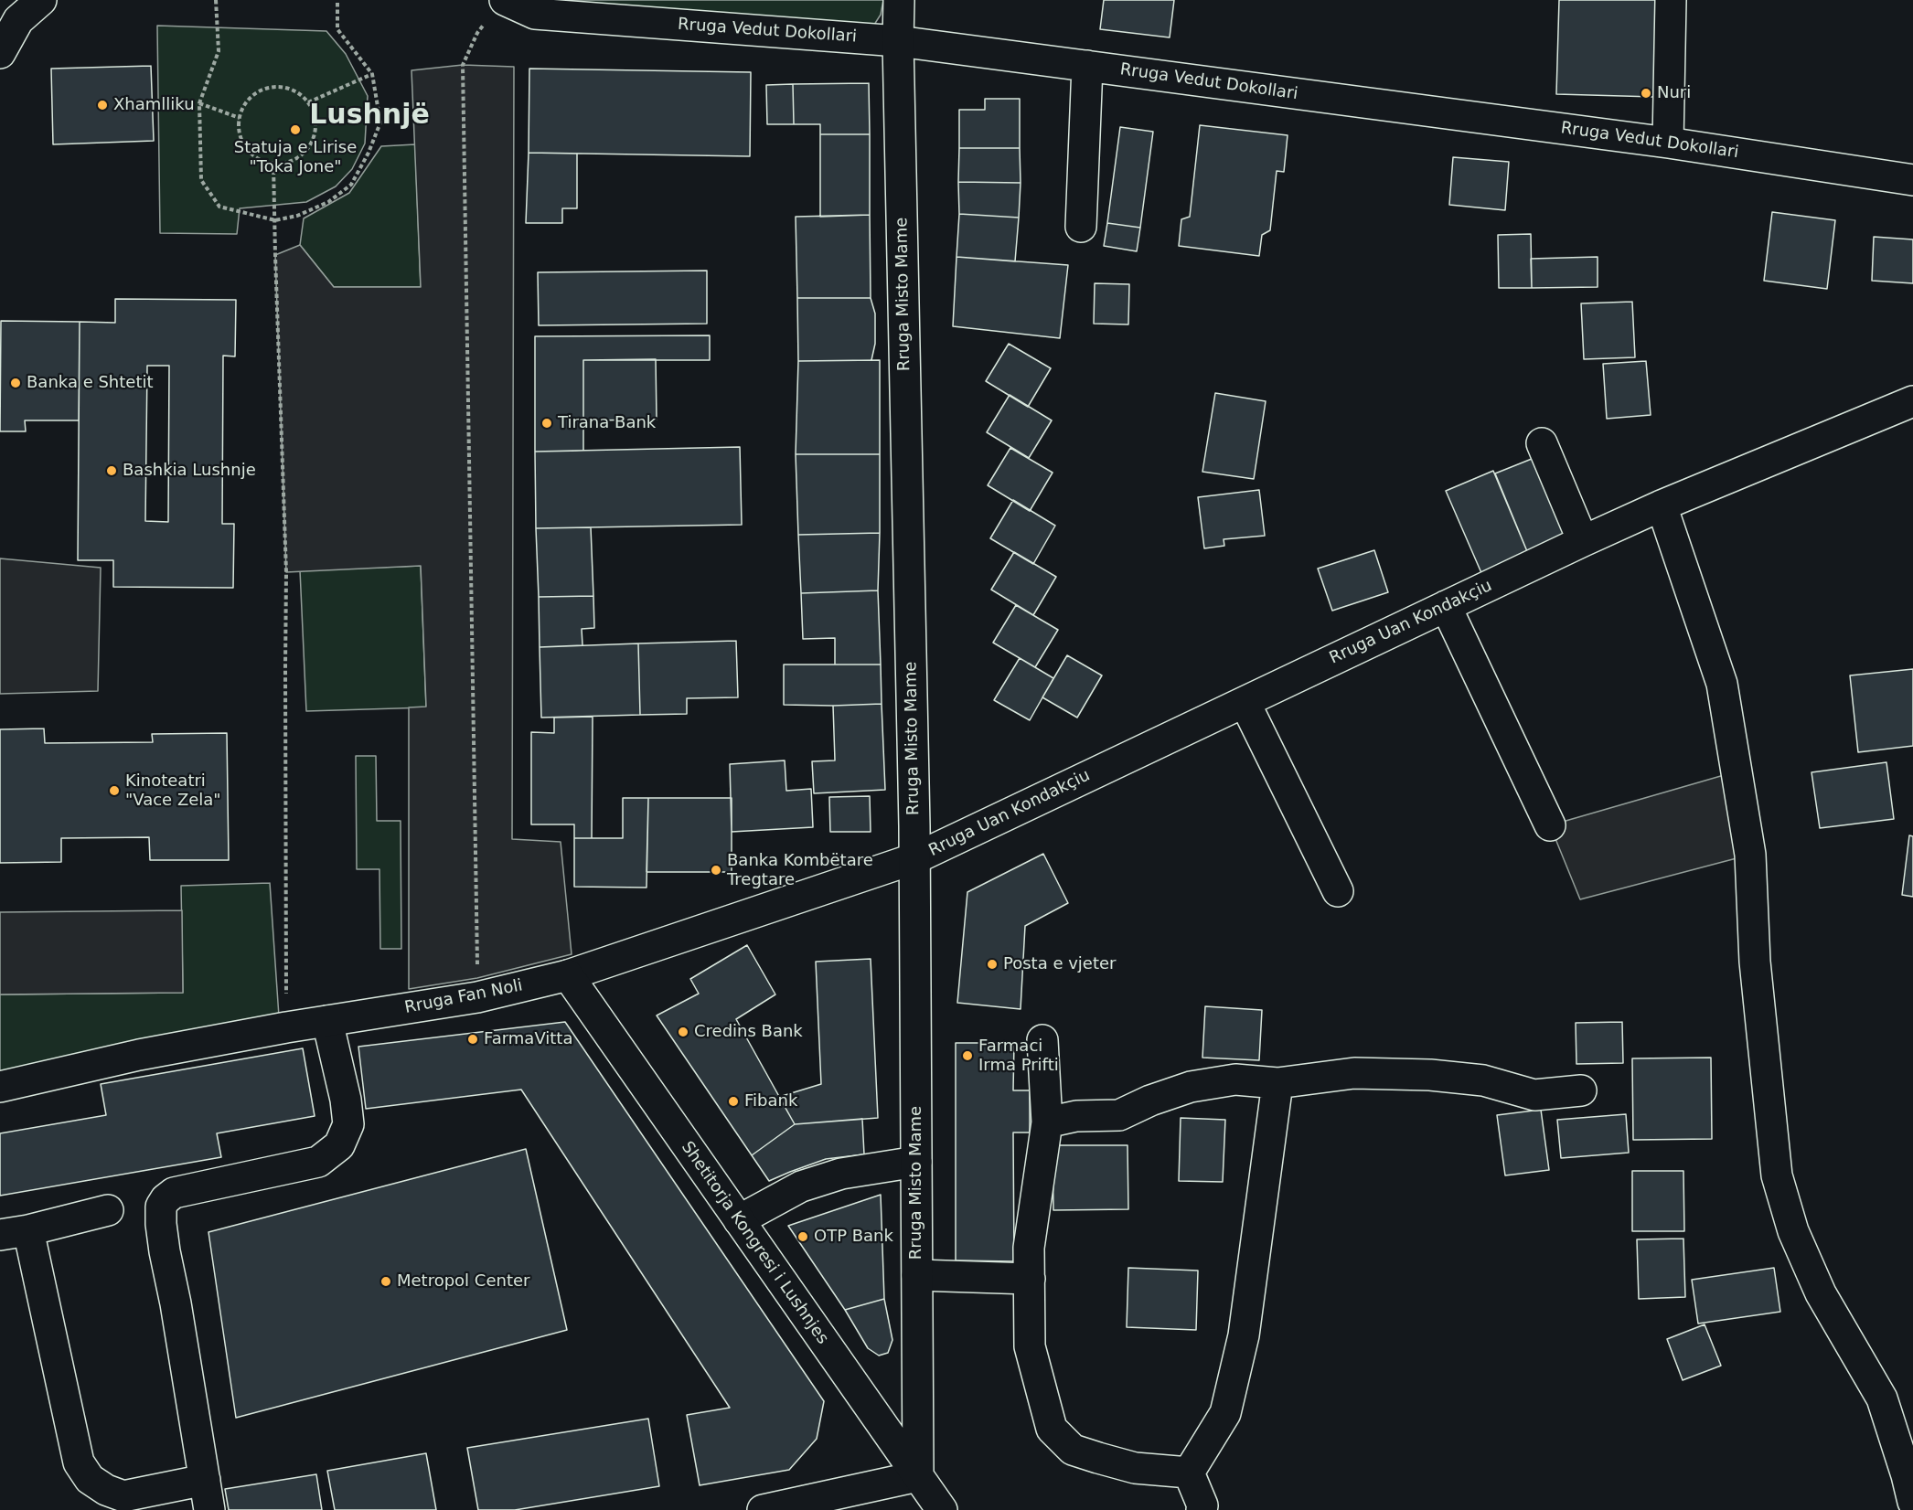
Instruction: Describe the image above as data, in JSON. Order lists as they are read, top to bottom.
{
  "streets": {
    "street": [
      "Rruga Vedut Dokollari",
      "Rruga Misto Mame",
      "Rruga Uan Kondakçiu",
      "Rruga Fan Noli",
      "Shetitorja Kongresi i Lushnjes"
    ]
  },
  "crossings": [
    ["Rruga Vedut Dokollari", "Rruga Misto Mame"],
    ["Rruga Misto Mame", "Rruga Uan Kondakçiu"],
    ["Rruga Misto Mame", "Rruga Fan Noli"],
    ["Rruga Misto Mame", "Shetitorja Kongresi i Lushnjes"],
    ["Rruga Uan Kondakçiu", "Rruga Fan Noli"],
    ["Rruga Fan Noli", "Shetitorja Kongresi i Lushnjes"]
  ],
  "districts": ["Lushnjë"],
  "places": [
    "Nuri",
    "Xhamlliku",
    "Statuja e Lirise \"Toka Jone\"",
    "Banka e Shtetit",
    "Tirana Bank",
    "Bashkia Lushnje",
    "Kinoteatri \"Vace Zela\"",
    "Banka Kombëtare Tregtare",
    "Posta e vjeter",
    "Credins Bank",
    "FarmaVitta",
    "Farmaci Irma Prifti",
    "Fibank",
    "OTP Bank",
    "Metropol Center"
  ]
}
